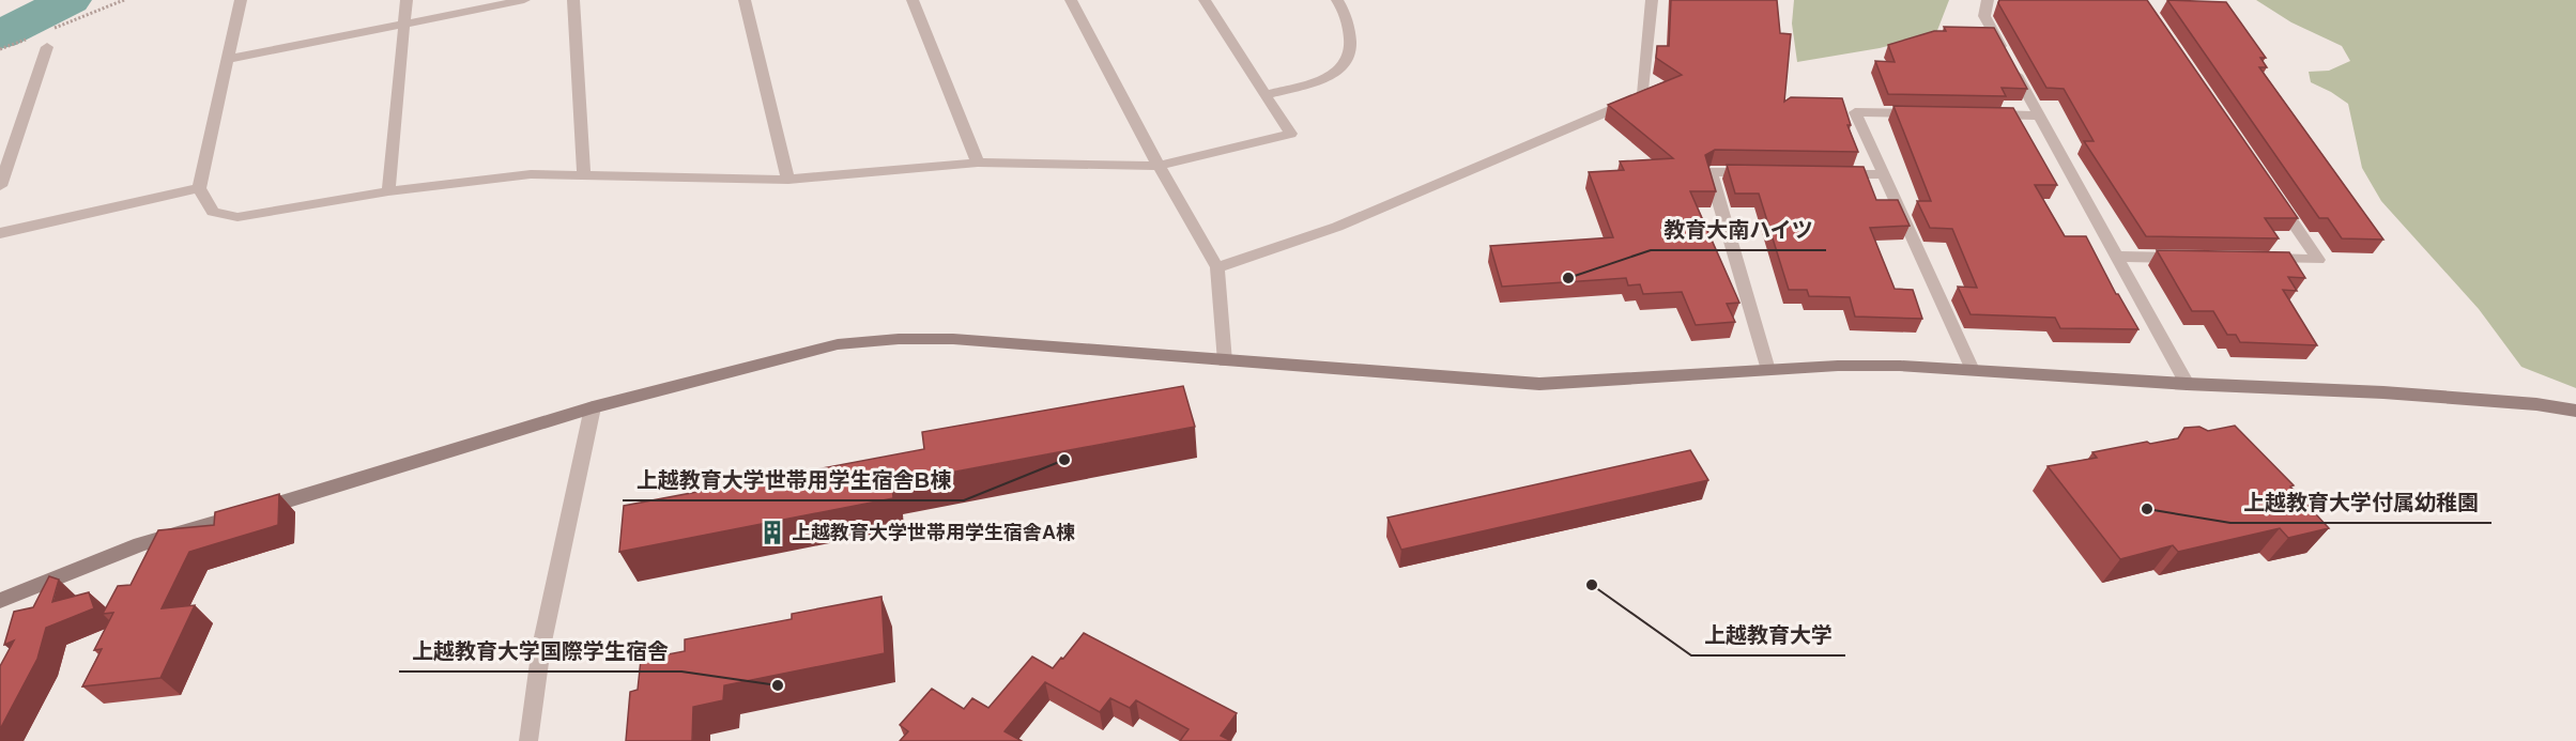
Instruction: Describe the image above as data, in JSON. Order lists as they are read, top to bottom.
{
  "places": {
    "other": [
      "教育大南ハイツ",
      "上越教育大学世帯用学生宿舎B棟",
      "上越教育大学付属幼稚園",
      "上越教育大学",
      "上越教育大学国際学生宿舎"
    ],
    "building": ["上越教育大学世帯用学生宿舎A棟"]
  }
}
